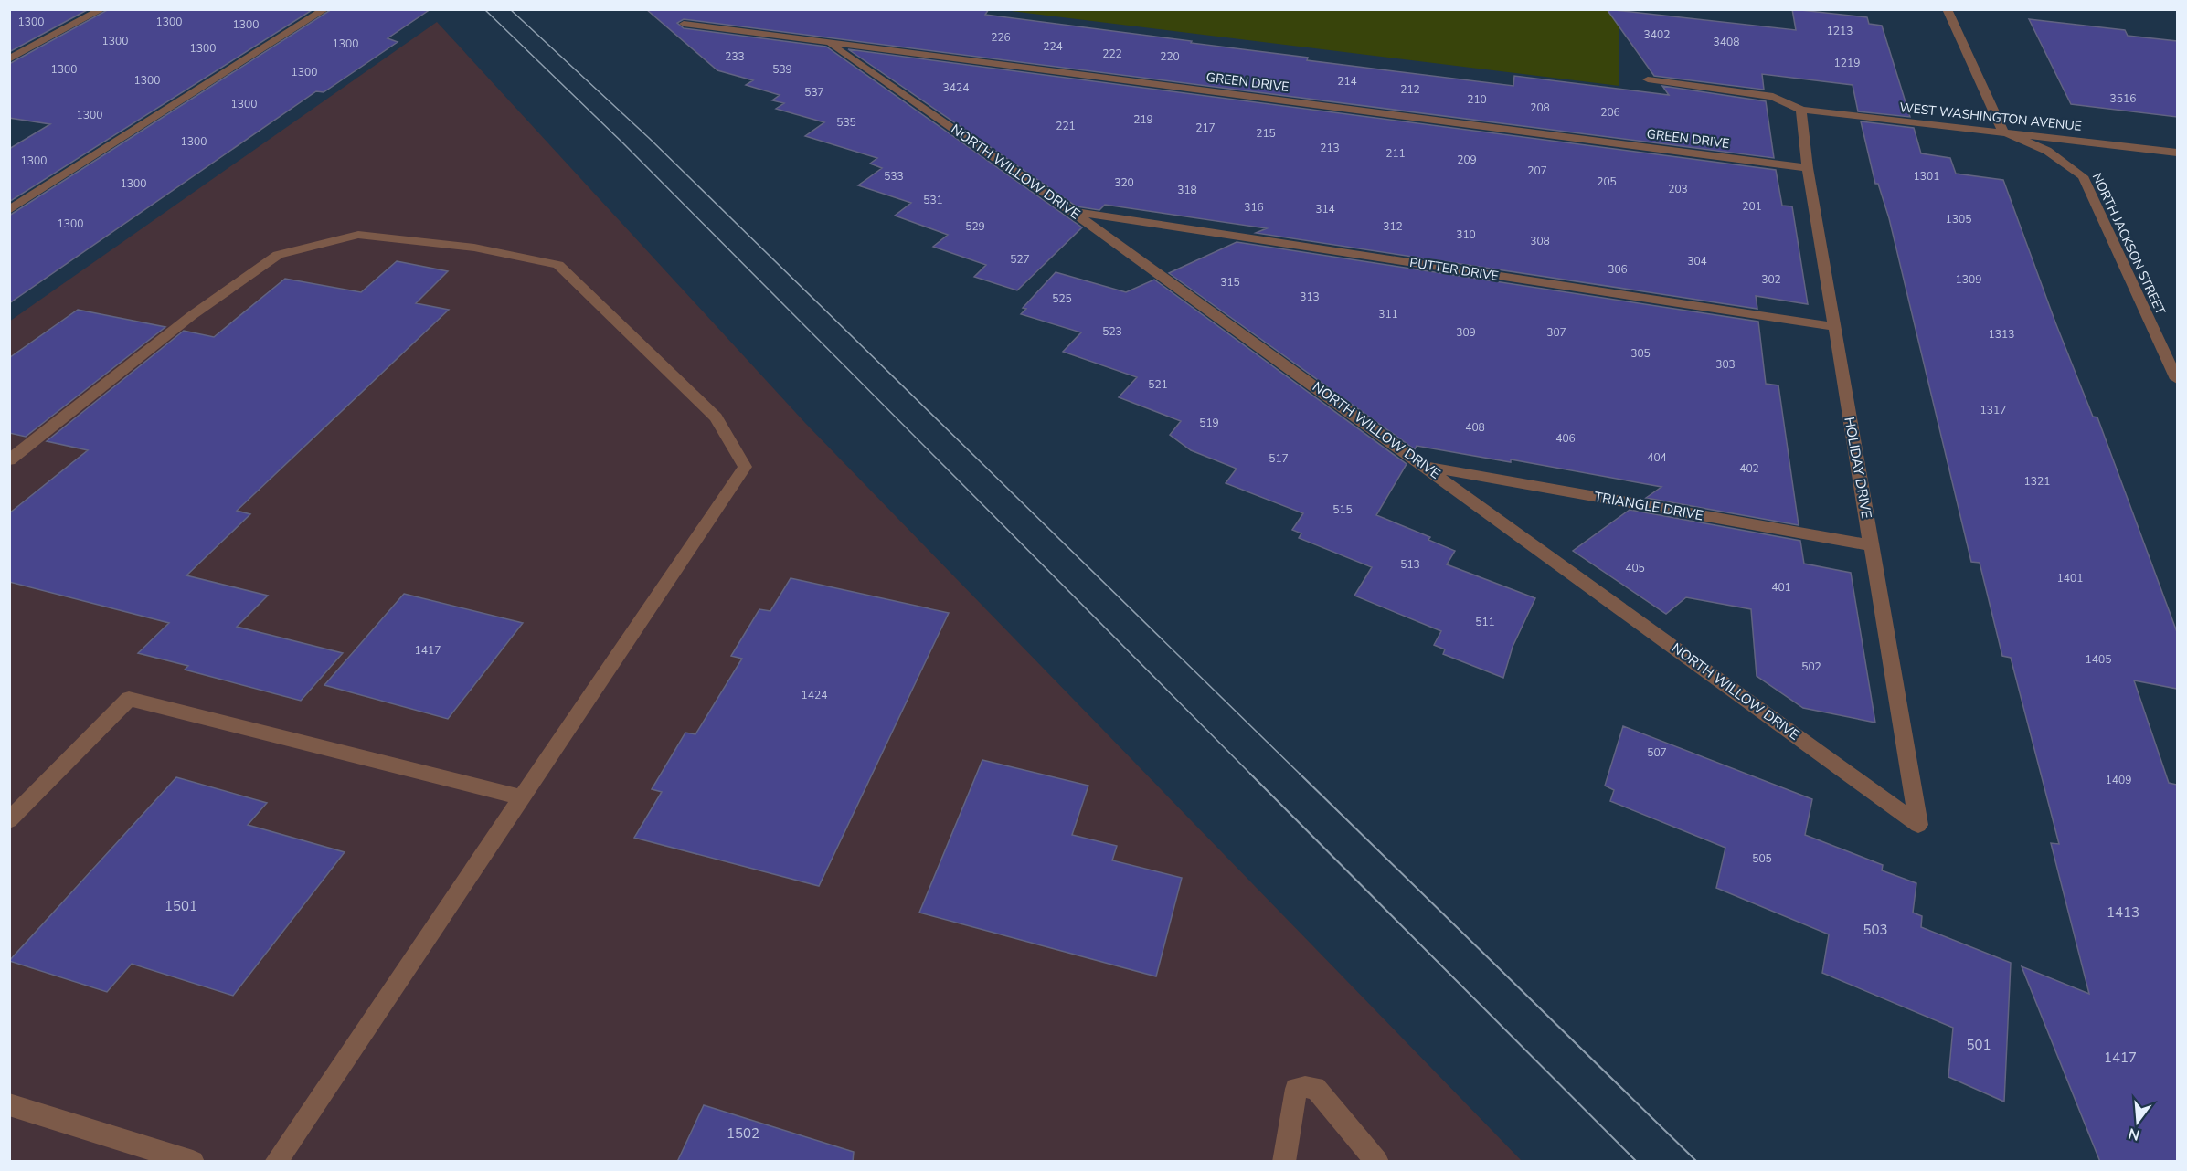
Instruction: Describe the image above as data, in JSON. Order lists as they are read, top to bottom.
{
  "streets": {
    "street": [
      "GREEN DRIVE",
      "WEST WASHINGTON AVENUE",
      "NORTH WILLOW DRIVE",
      "NORTH JACKSON STREET",
      "PUTTER DRIVE",
      "HOLIDAY DRIVE",
      "TRIANGLE DRIVE"
    ]
  },
  "crossings": [
    ["GREEN DRIVE", "NORTH WILLOW DRIVE"],
    ["GREEN DRIVE", "HOLIDAY DRIVE"],
    ["WEST WASHINGTON AVENUE", "NORTH JACKSON STREET"],
    ["WEST WASHINGTON AVENUE", "HOLIDAY DRIVE"],
    ["NORTH WILLOW DRIVE", "PUTTER DRIVE"],
    ["NORTH WILLOW DRIVE", "HOLIDAY DRIVE"],
    ["NORTH WILLOW DRIVE", "TRIANGLE DRIVE"],
    ["PUTTER DRIVE", "HOLIDAY DRIVE"],
    ["HOLIDAY DRIVE", "TRIANGLE DRIVE"]
  ],
  "house_numbers": [
    "1300",
    "1300",
    "1300",
    "1213",
    "3402",
    "226",
    "1300",
    "3408",
    "1300",
    "224",
    "1300",
    "222",
    "233",
    "220",
    "1219",
    "1300",
    "539",
    "1300",
    "1300",
    "214",
    "3424",
    "212",
    "537",
    "3516",
    "210",
    "1300",
    "208",
    "206",
    "1300",
    "219",
    "535",
    "221",
    "217",
    "215",
    "1300",
    "213",
    "211",
    "209",
    "1300",
    "207",
    "533",
    "1301",
    "205",
    "320",
    "1300",
    "203",
    "318",
    "531",
    "201",
    "316",
    "314",
    "1305",
    "1300",
    "529",
    "312",
    "310",
    "308",
    "527",
    "304",
    "306",
    "302",
    "1309",
    "315",
    "313",
    "525",
    "311",
    "523",
    "309",
    "307",
    "1313",
    "305",
    "303",
    "521",
    "1317",
    "519",
    "408",
    "406",
    "404",
    "517",
    "402",
    "1321",
    "515",
    "513",
    "405",
    "1401",
    "401",
    "511",
    "1417",
    "1405",
    "502",
    "1424",
    "507",
    "1409",
    "505",
    "1501",
    "1413",
    "503",
    "501",
    "1417",
    "1502"
  ],
  "north": "bottom"
}
